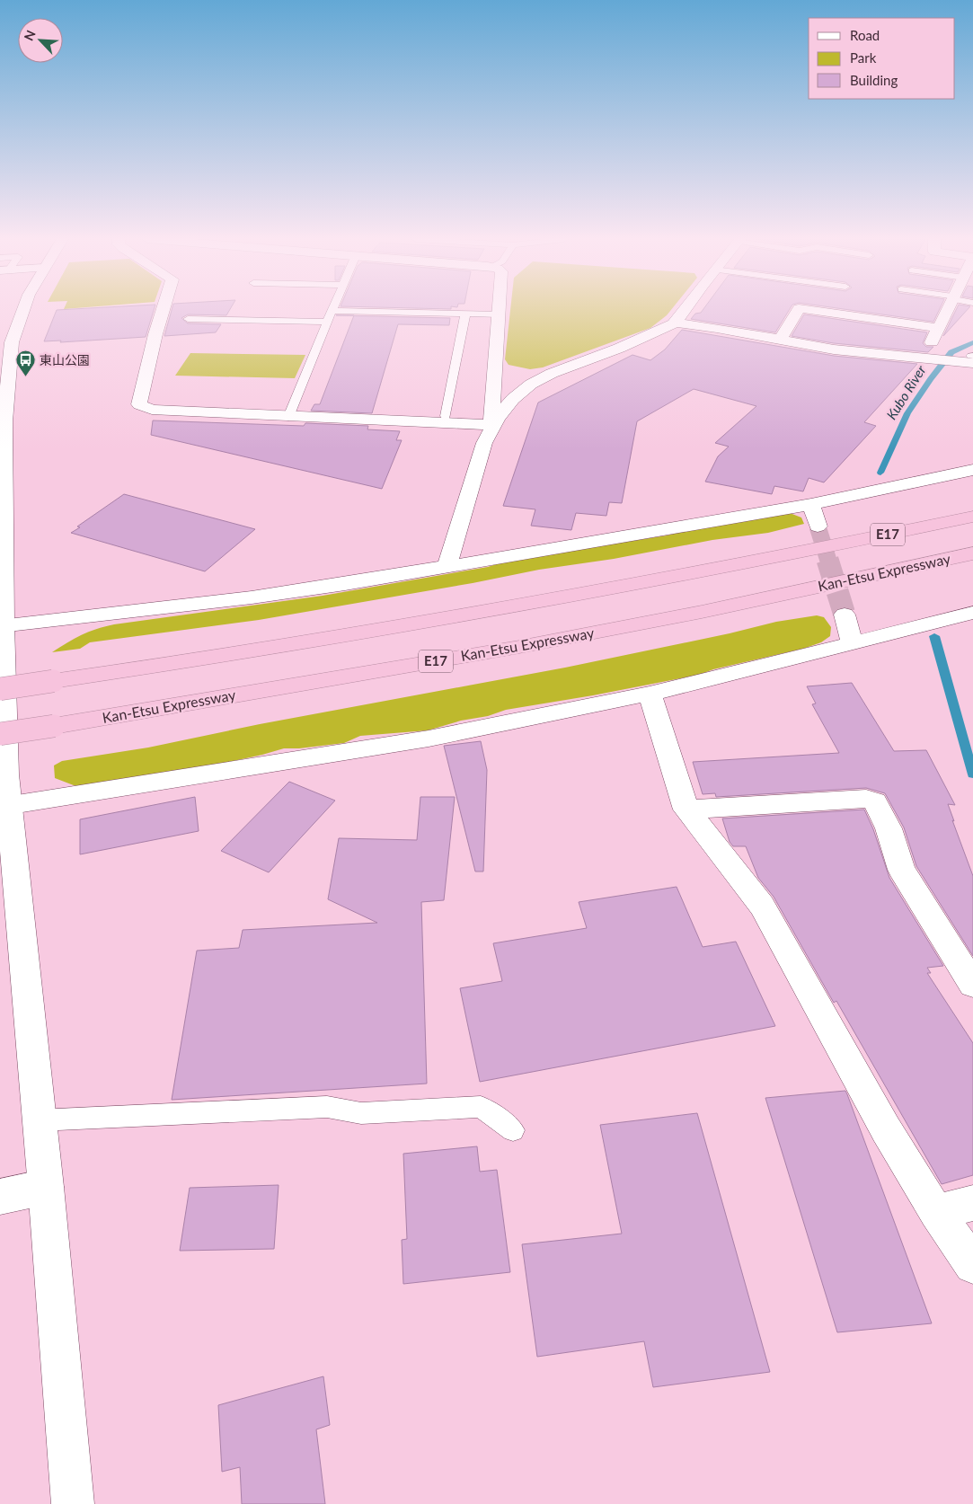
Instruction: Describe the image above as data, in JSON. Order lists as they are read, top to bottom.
{
  "streets": {
    "highway": ["E17", "Kan-Etsu Expressway"]
  },
  "water": ["Kubo River"],
  "places": {
    "bus stop": ["東山公園"]
  },
  "legend": ["Road", "Park", "Building"],
  "north": "top left"
}
